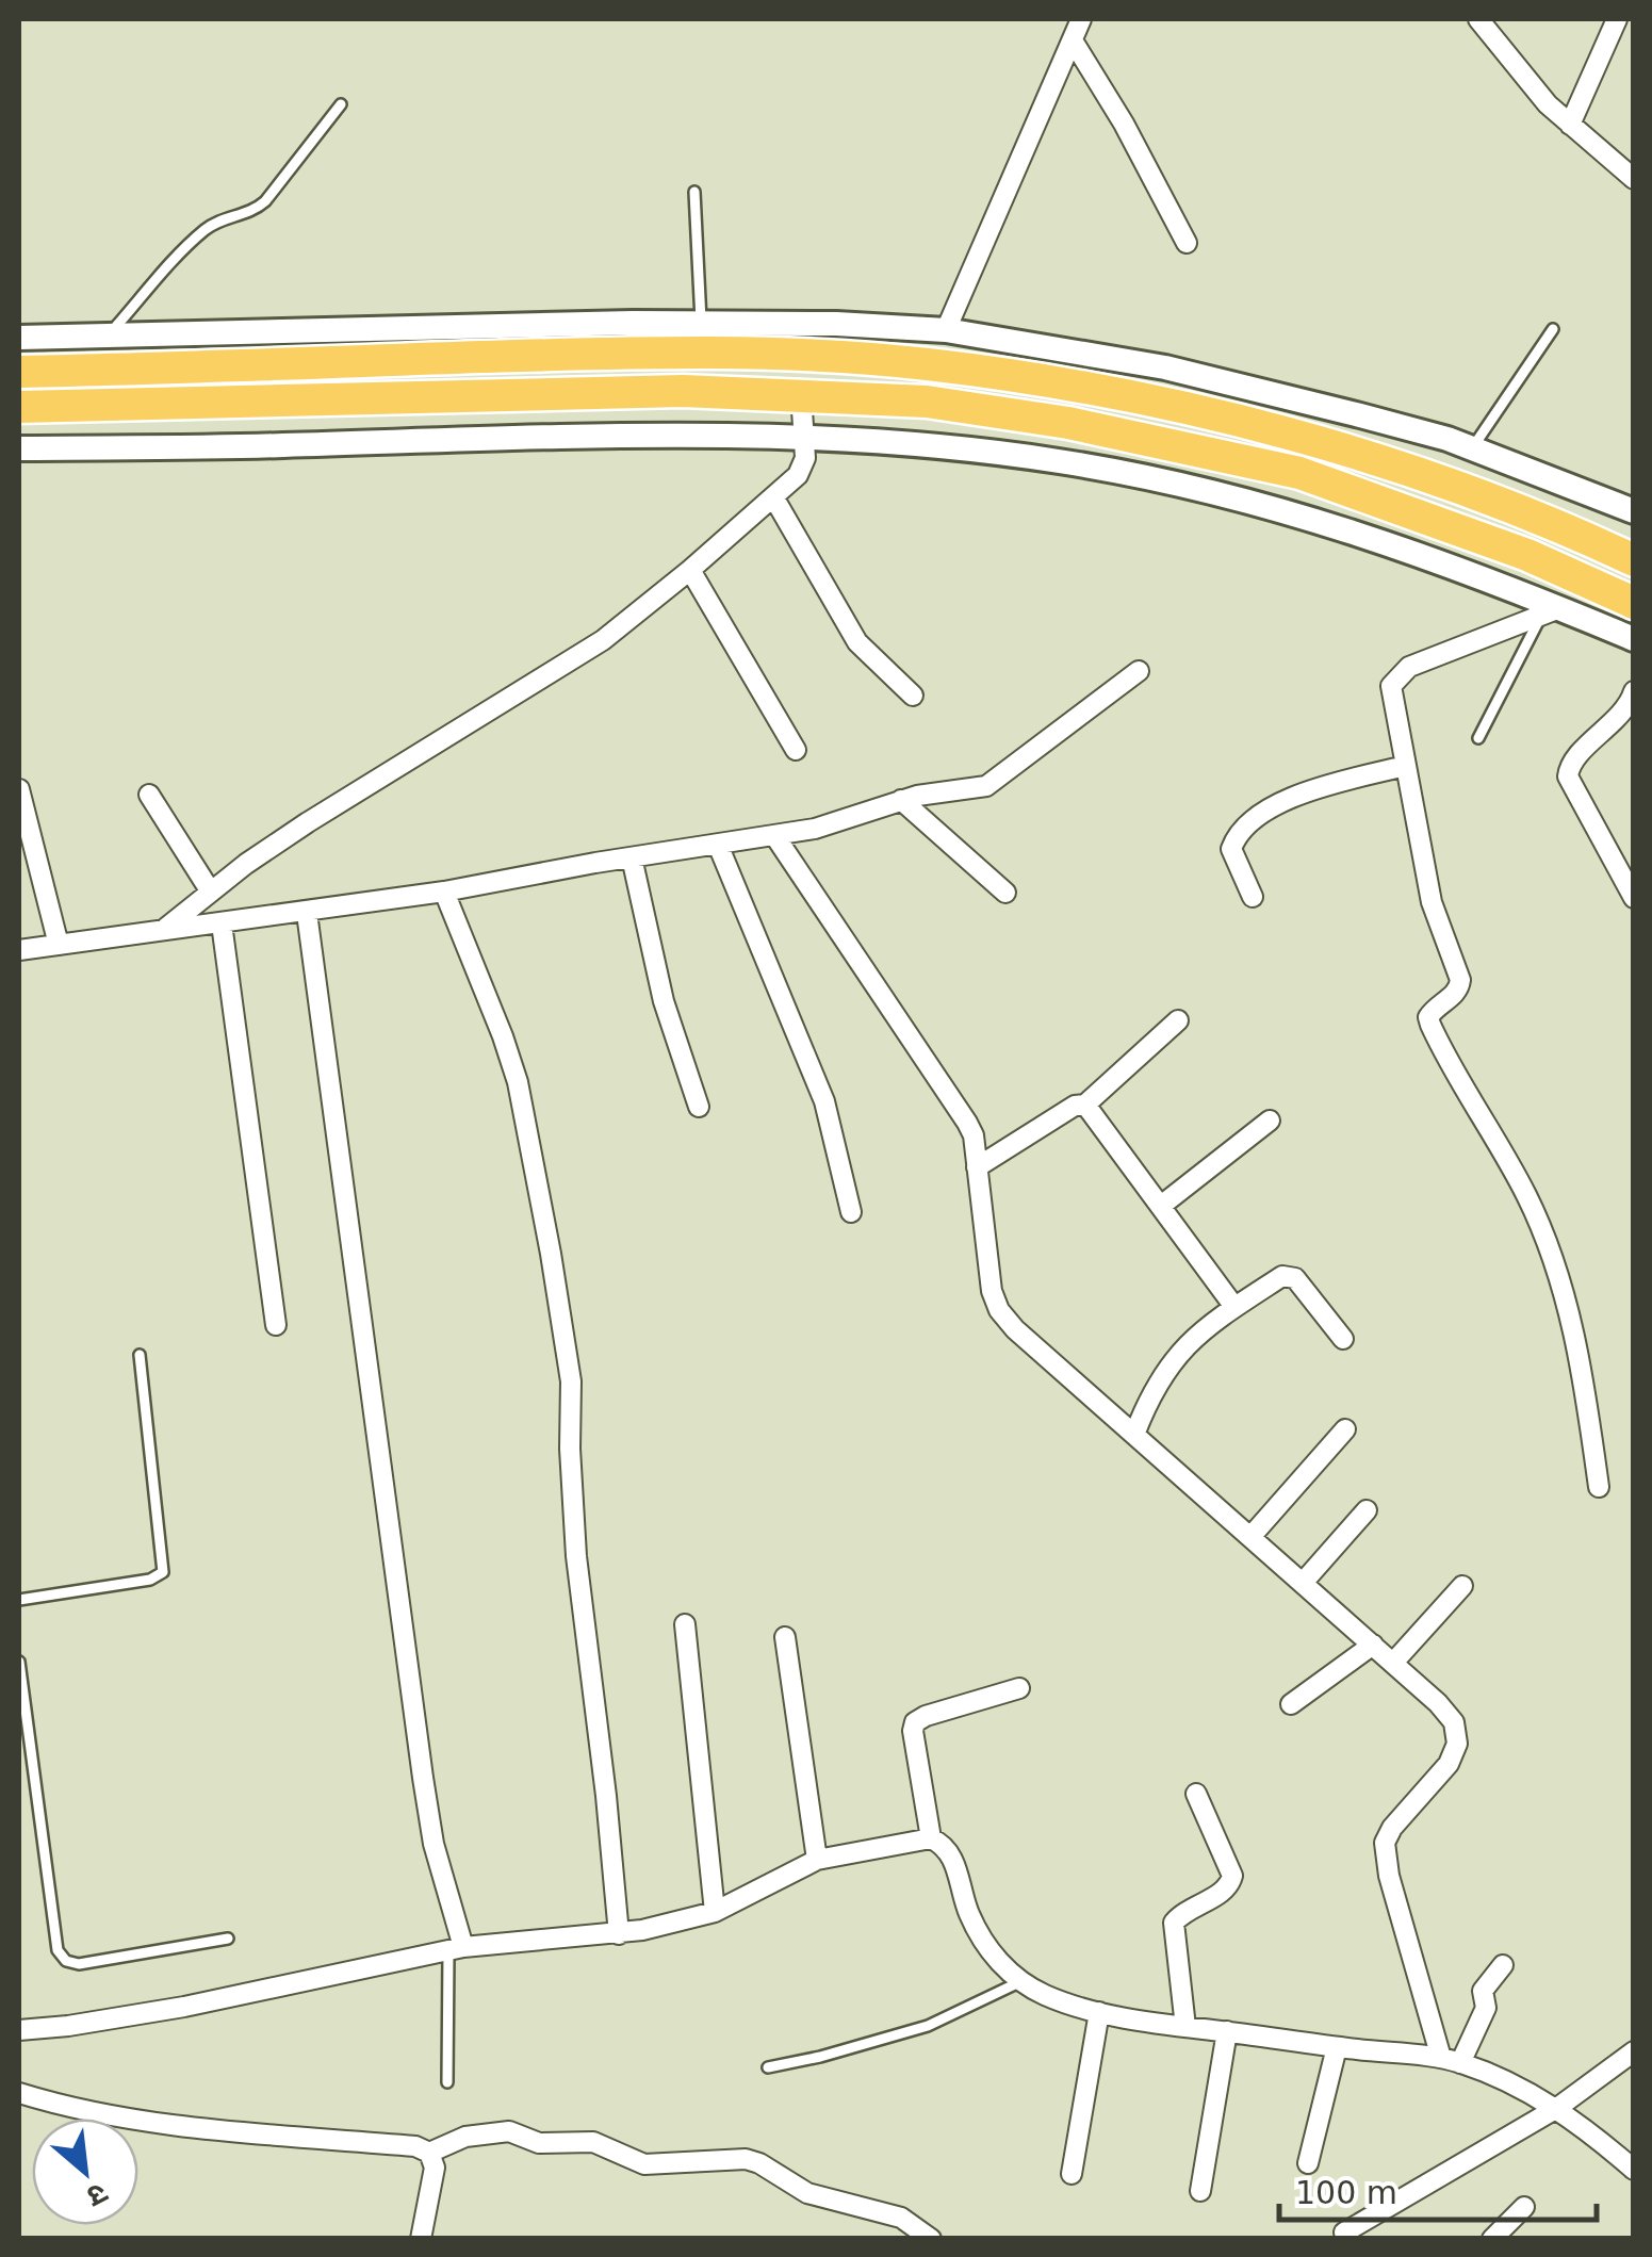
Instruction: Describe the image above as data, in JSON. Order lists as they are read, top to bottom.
{
  "scale_bar": "100 m",
  "north": "bottom right"
}
